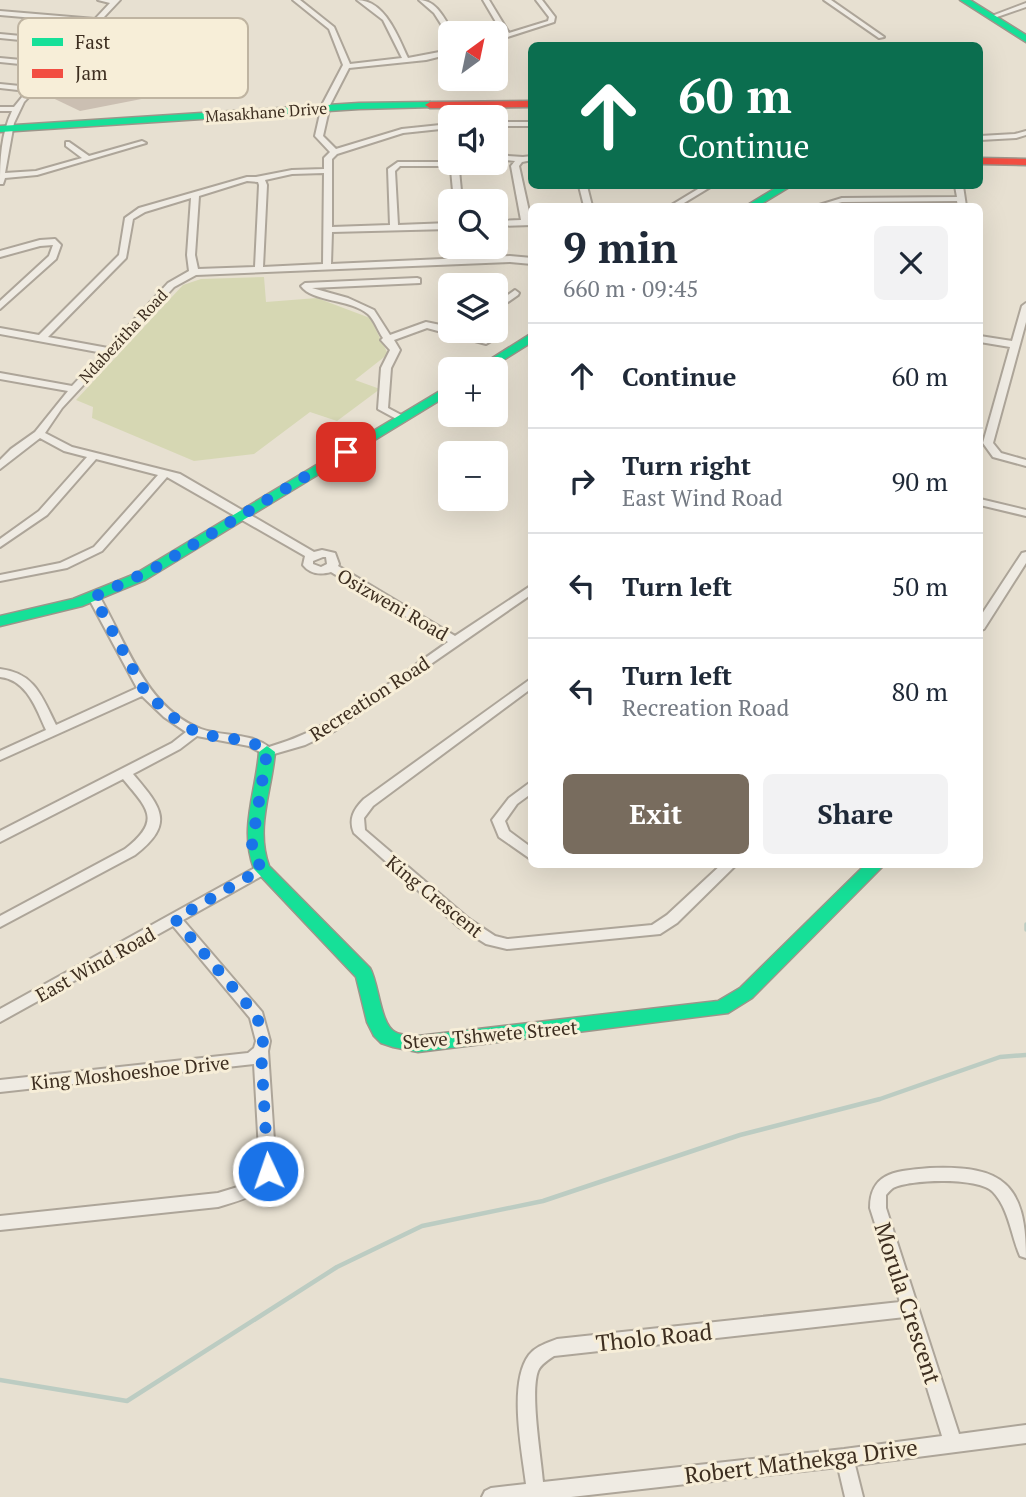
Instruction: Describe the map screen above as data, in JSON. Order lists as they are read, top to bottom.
{
  "streets": {
    "street": [
      "Masakhane Drive",
      "Ndabezitha Road",
      "Osizweni Road",
      "Recreation Road",
      "King Crescent",
      "East Wind Road",
      "Steve Tshwete Street",
      "King Moshoeshoe Drive",
      "Morula Crescent",
      "Tholo Road",
      "Robert Mathekga Drive"
    ]
  },
  "crossings": [
    ["Osizweni Road", "Recreation Road"],
    ["Recreation Road", "Steve Tshwete Street"],
    ["East Wind Road", "Steve Tshwete Street"],
    ["Morula Crescent", "Tholo Road"],
    ["Morula Crescent", "Robert Mathekga Drive"],
    ["Tholo Road", "Robert Mathekga Drive"]
  ],
  "legend": ["Fast", "Jam"],
  "north": "top right",
  "page": {
    "map_buttons": ["+", "−"],
    "turn": ["60 m", "Continue"],
    "heading": ["9 min", "660 m · 09:45"],
    "list": [
      {
        "name": "Continue",
        "value": "60 m"
      },
      {
        "name": "Turn right",
        "note": "East Wind Road",
        "value": "90 m"
      },
      {
        "name": "Turn left",
        "value": "50 m"
      },
      {
        "name": "Turn left",
        "note": "Recreation Road",
        "value": "80 m"
      }
    ],
    "buttons": ["Exit", "Share"]
  }
}
